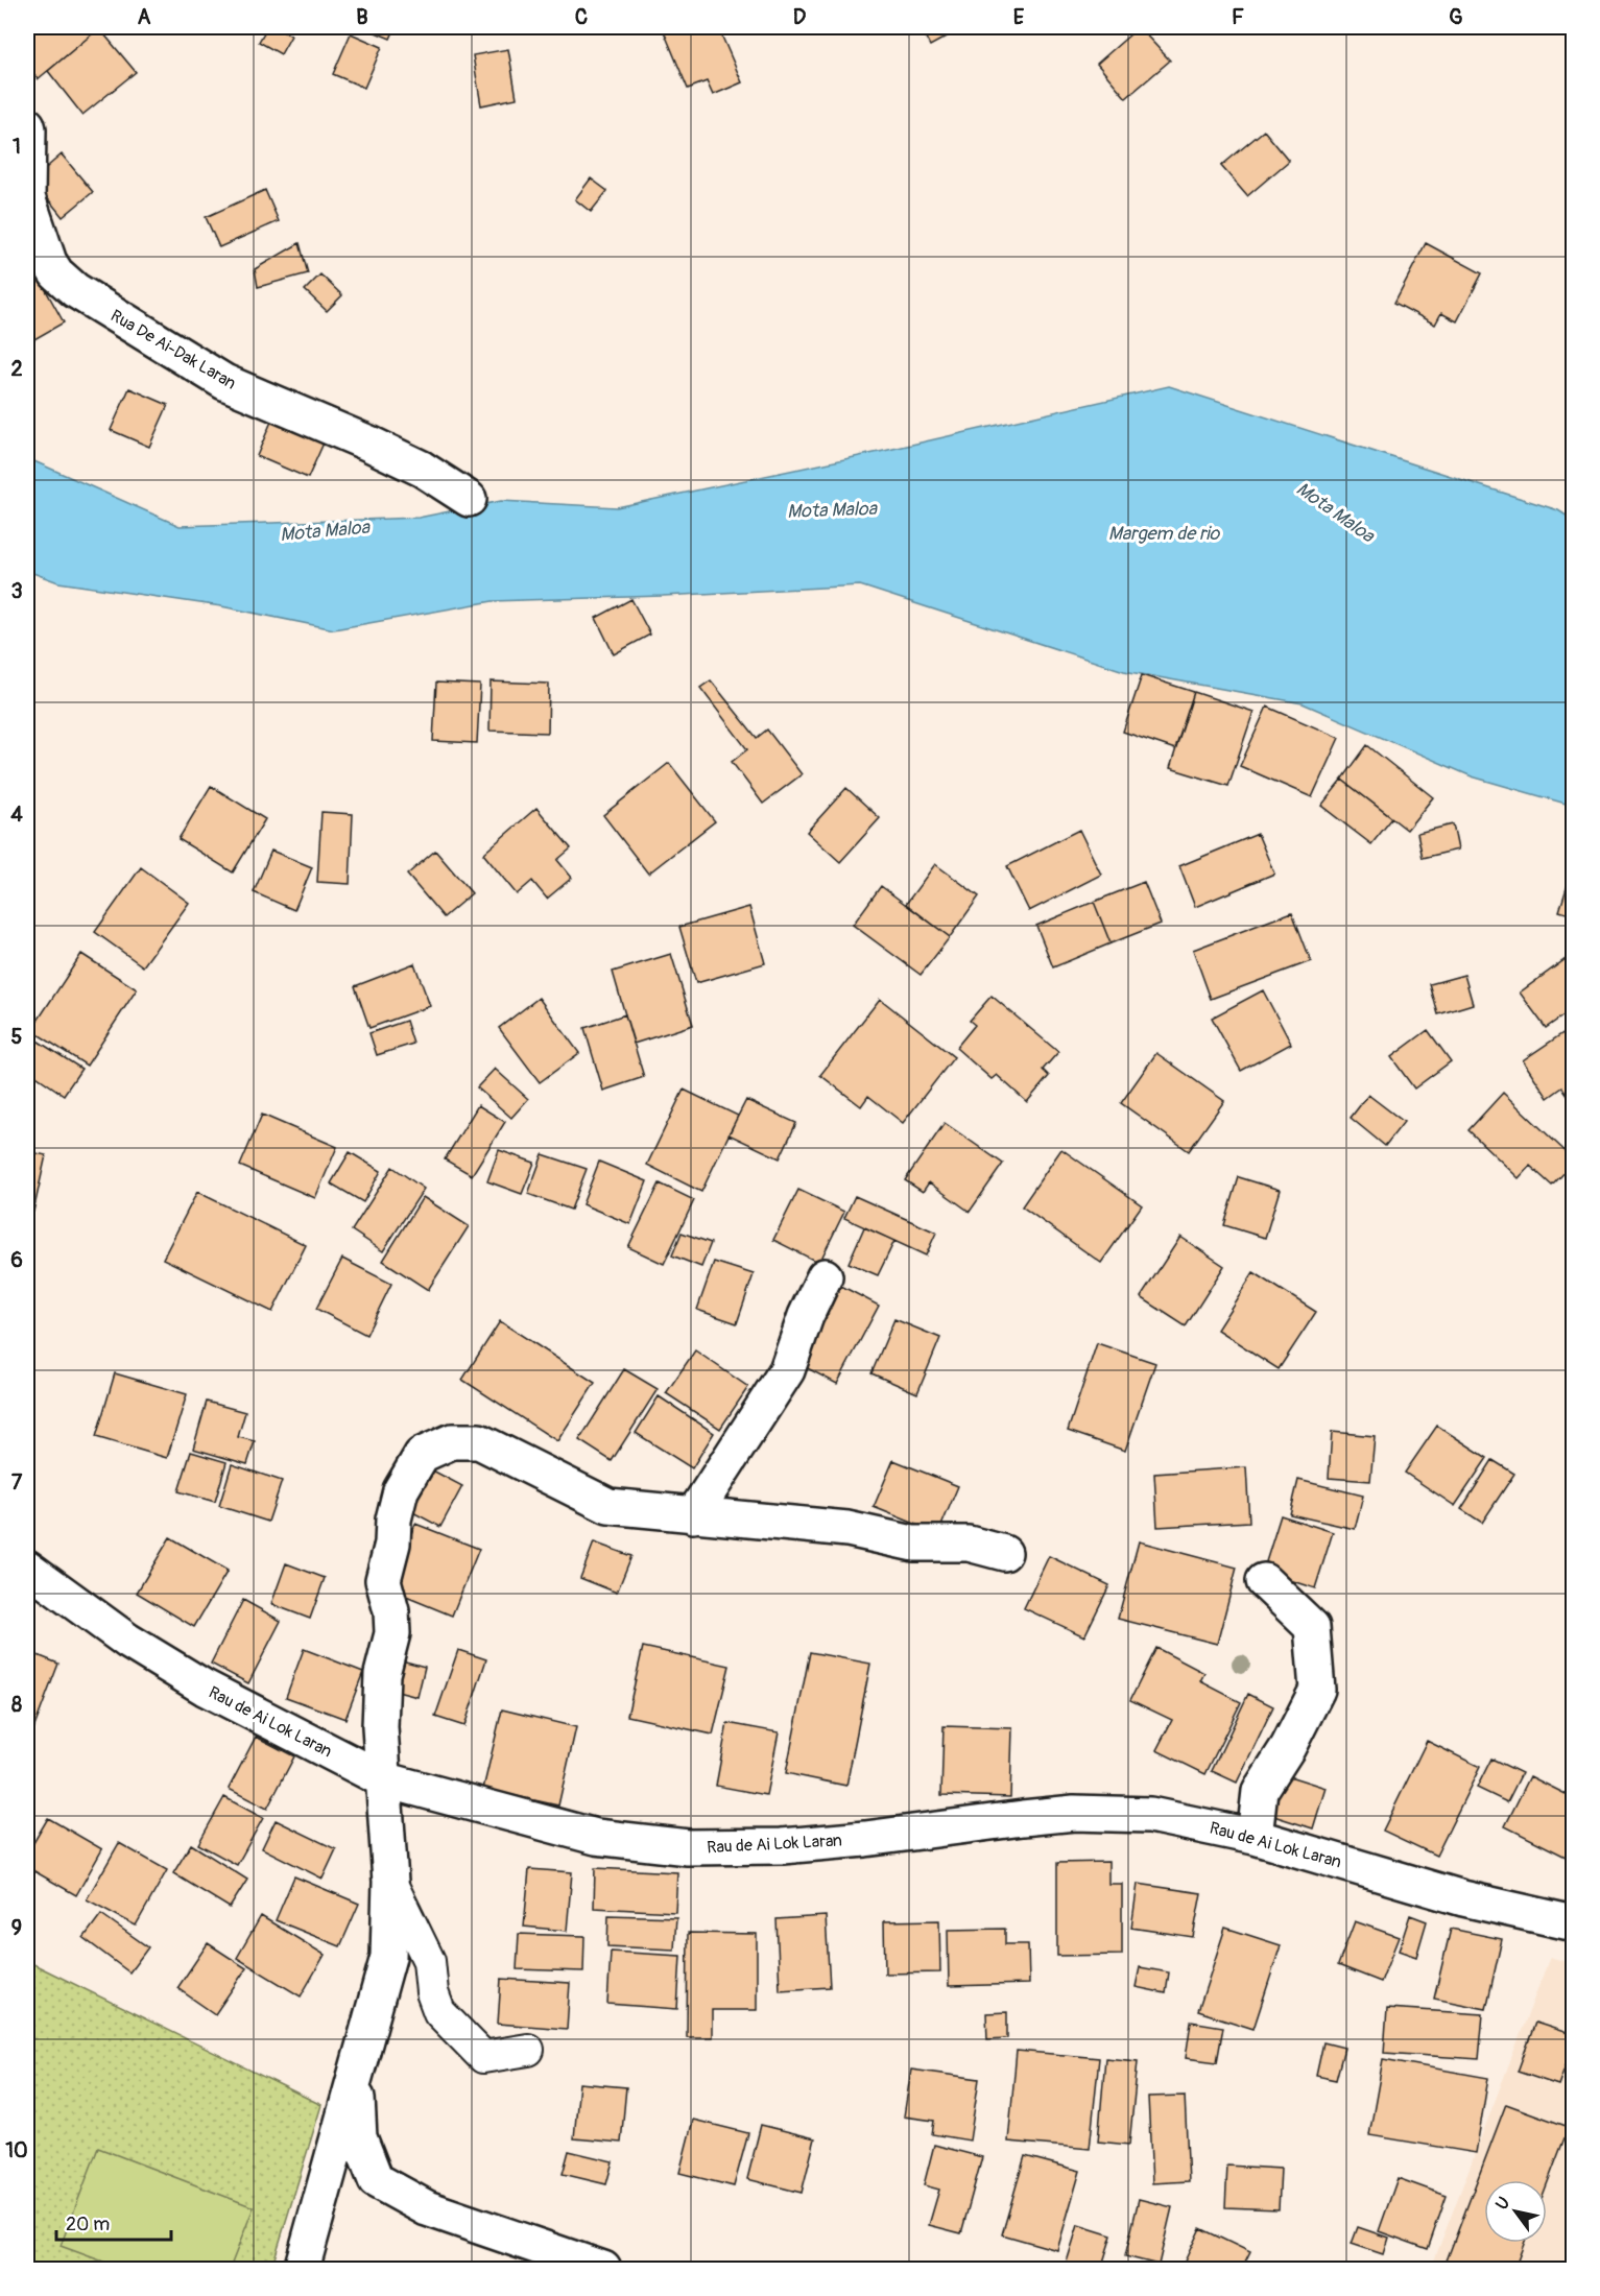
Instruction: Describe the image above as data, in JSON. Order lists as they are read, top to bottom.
{
  "streets": {
    "street": ["Rua De Ai-Dak Laran", "Rau de Ai Lok Laran"]
  },
  "water": ["Mota Maloa", "Margem de rio"],
  "scale_bar": "20 m",
  "north": "top left",
  "grid": {
    "columns": [
      "A",
      "B",
      "C",
      "D",
      "E",
      "F",
      "G"
    ],
    "rows": [
      "1",
      "2",
      "3",
      "4",
      "5",
      "6",
      "7",
      "8",
      "9",
      "10"
    ]
  }
}
